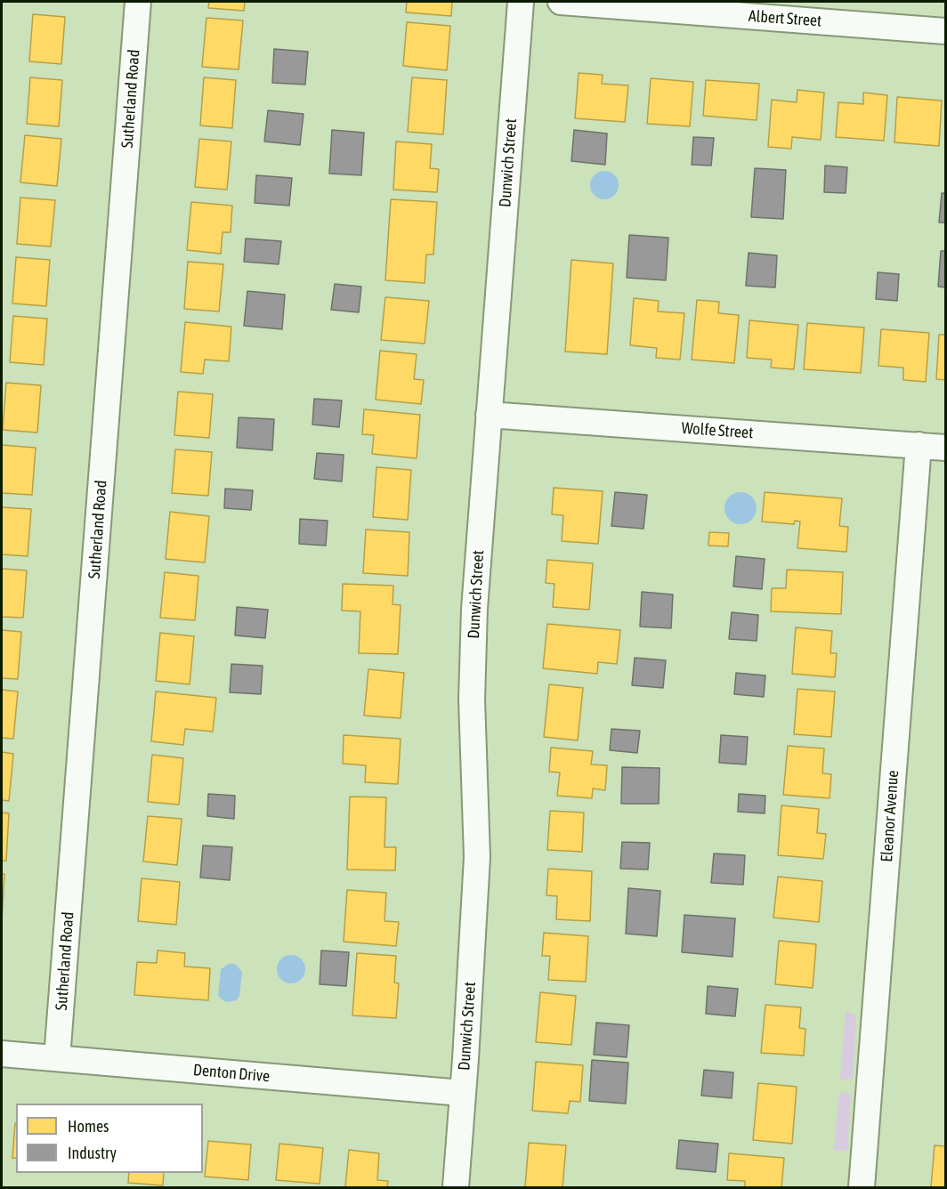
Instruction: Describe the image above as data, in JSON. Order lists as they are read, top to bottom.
{
  "streets": {
    "street": [
      "Albert Street",
      "Sutherland Road",
      "Dunwich Street",
      "Wolfe Street",
      "Eleanor Avenue",
      "Denton Drive"
    ]
  },
  "crossings": [
    ["Sutherland Road", "Denton Drive"],
    ["Dunwich Street", "Wolfe Street"],
    ["Dunwich Street", "Denton Drive"],
    ["Wolfe Street", "Eleanor Avenue"]
  ],
  "legend": ["Homes", "Industry"]
}
